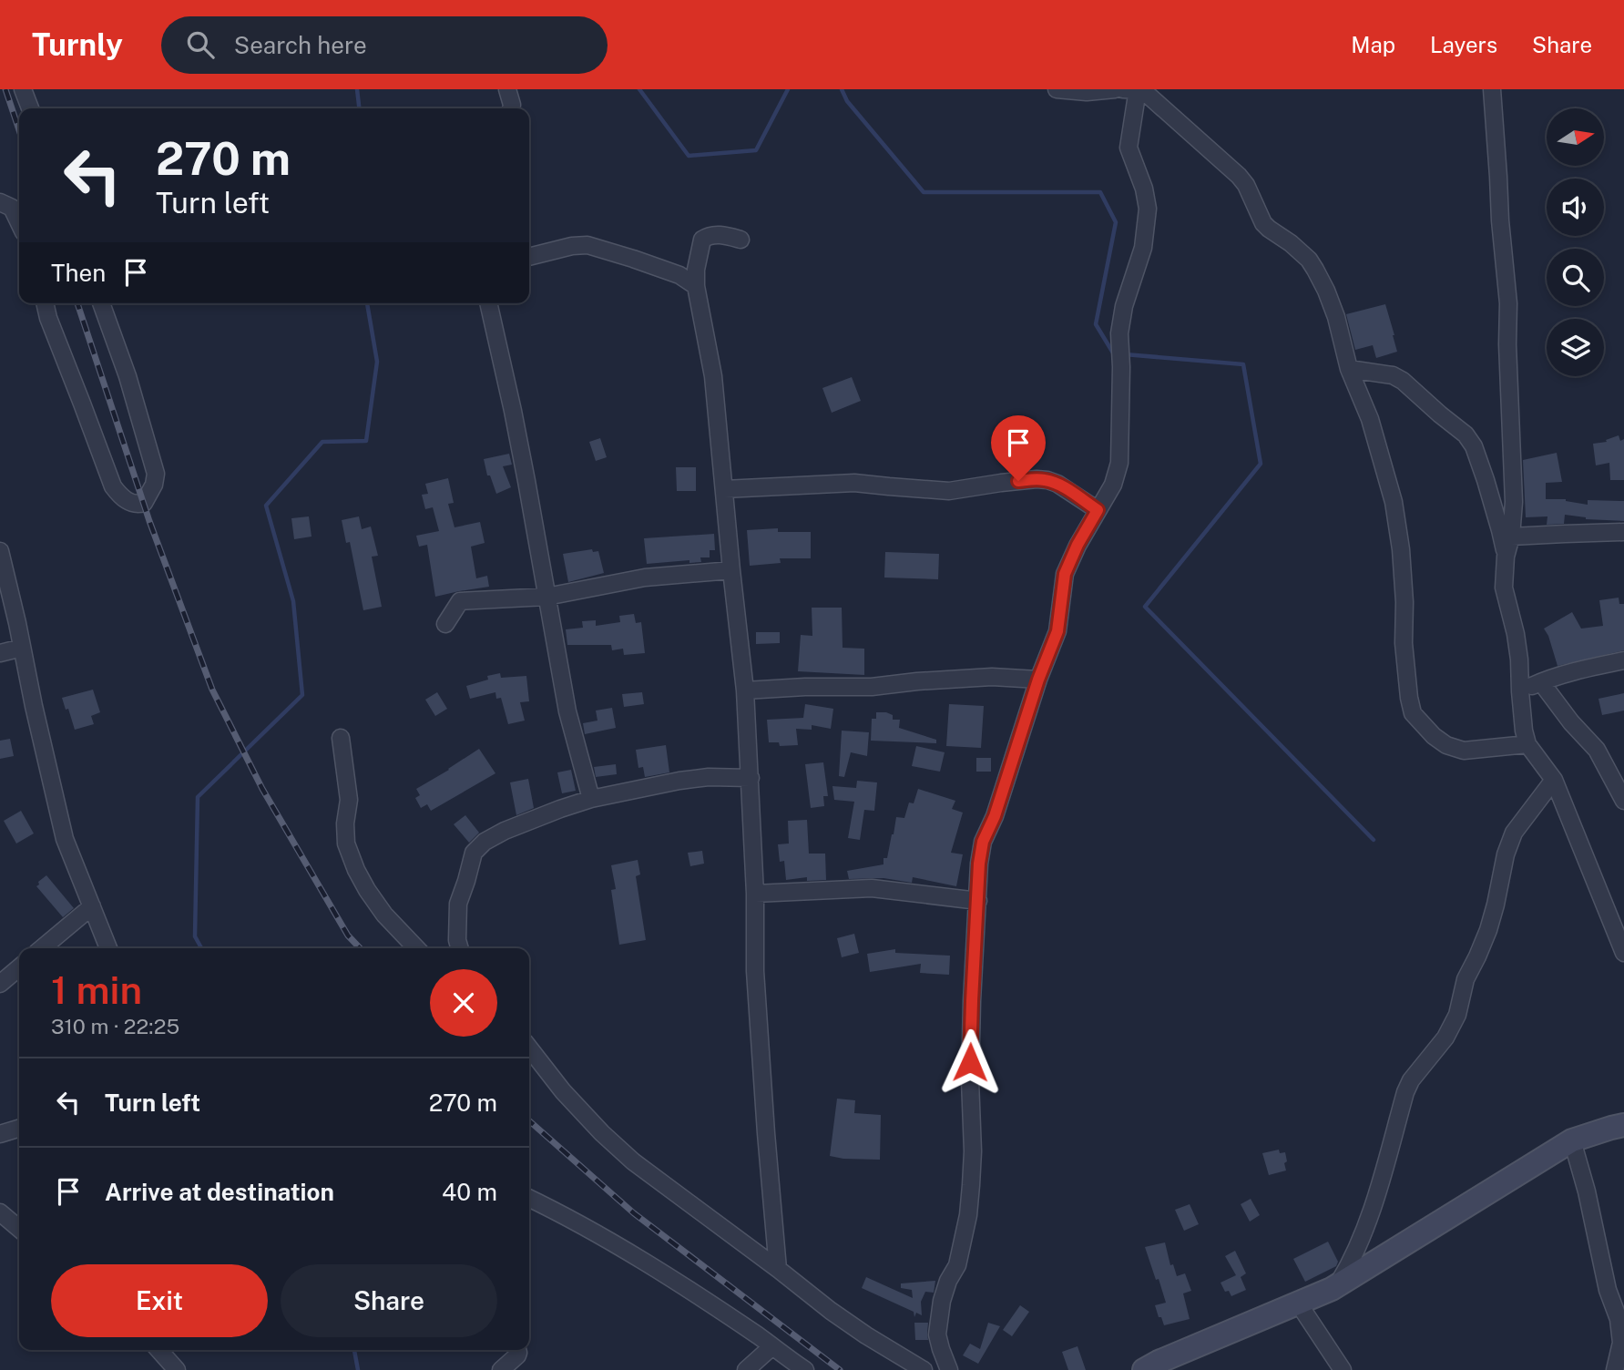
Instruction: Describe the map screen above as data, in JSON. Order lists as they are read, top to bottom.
{
  "north": "right",
  "page": {
    "header": "Turnly",
    "search": "Search here",
    "nav": ["Map", "Layers", "Share"],
    "turn": ["270 m", "Turn left"],
    "then": "Then",
    "heading": ["1 min", "310 m · 22:25"],
    "list": [
      {
        "name": "Turn left",
        "value": "270 m"
      },
      {
        "name": "Arrive at destination",
        "value": "40 m"
      }
    ],
    "buttons": ["Exit", "Share"]
  }
}
